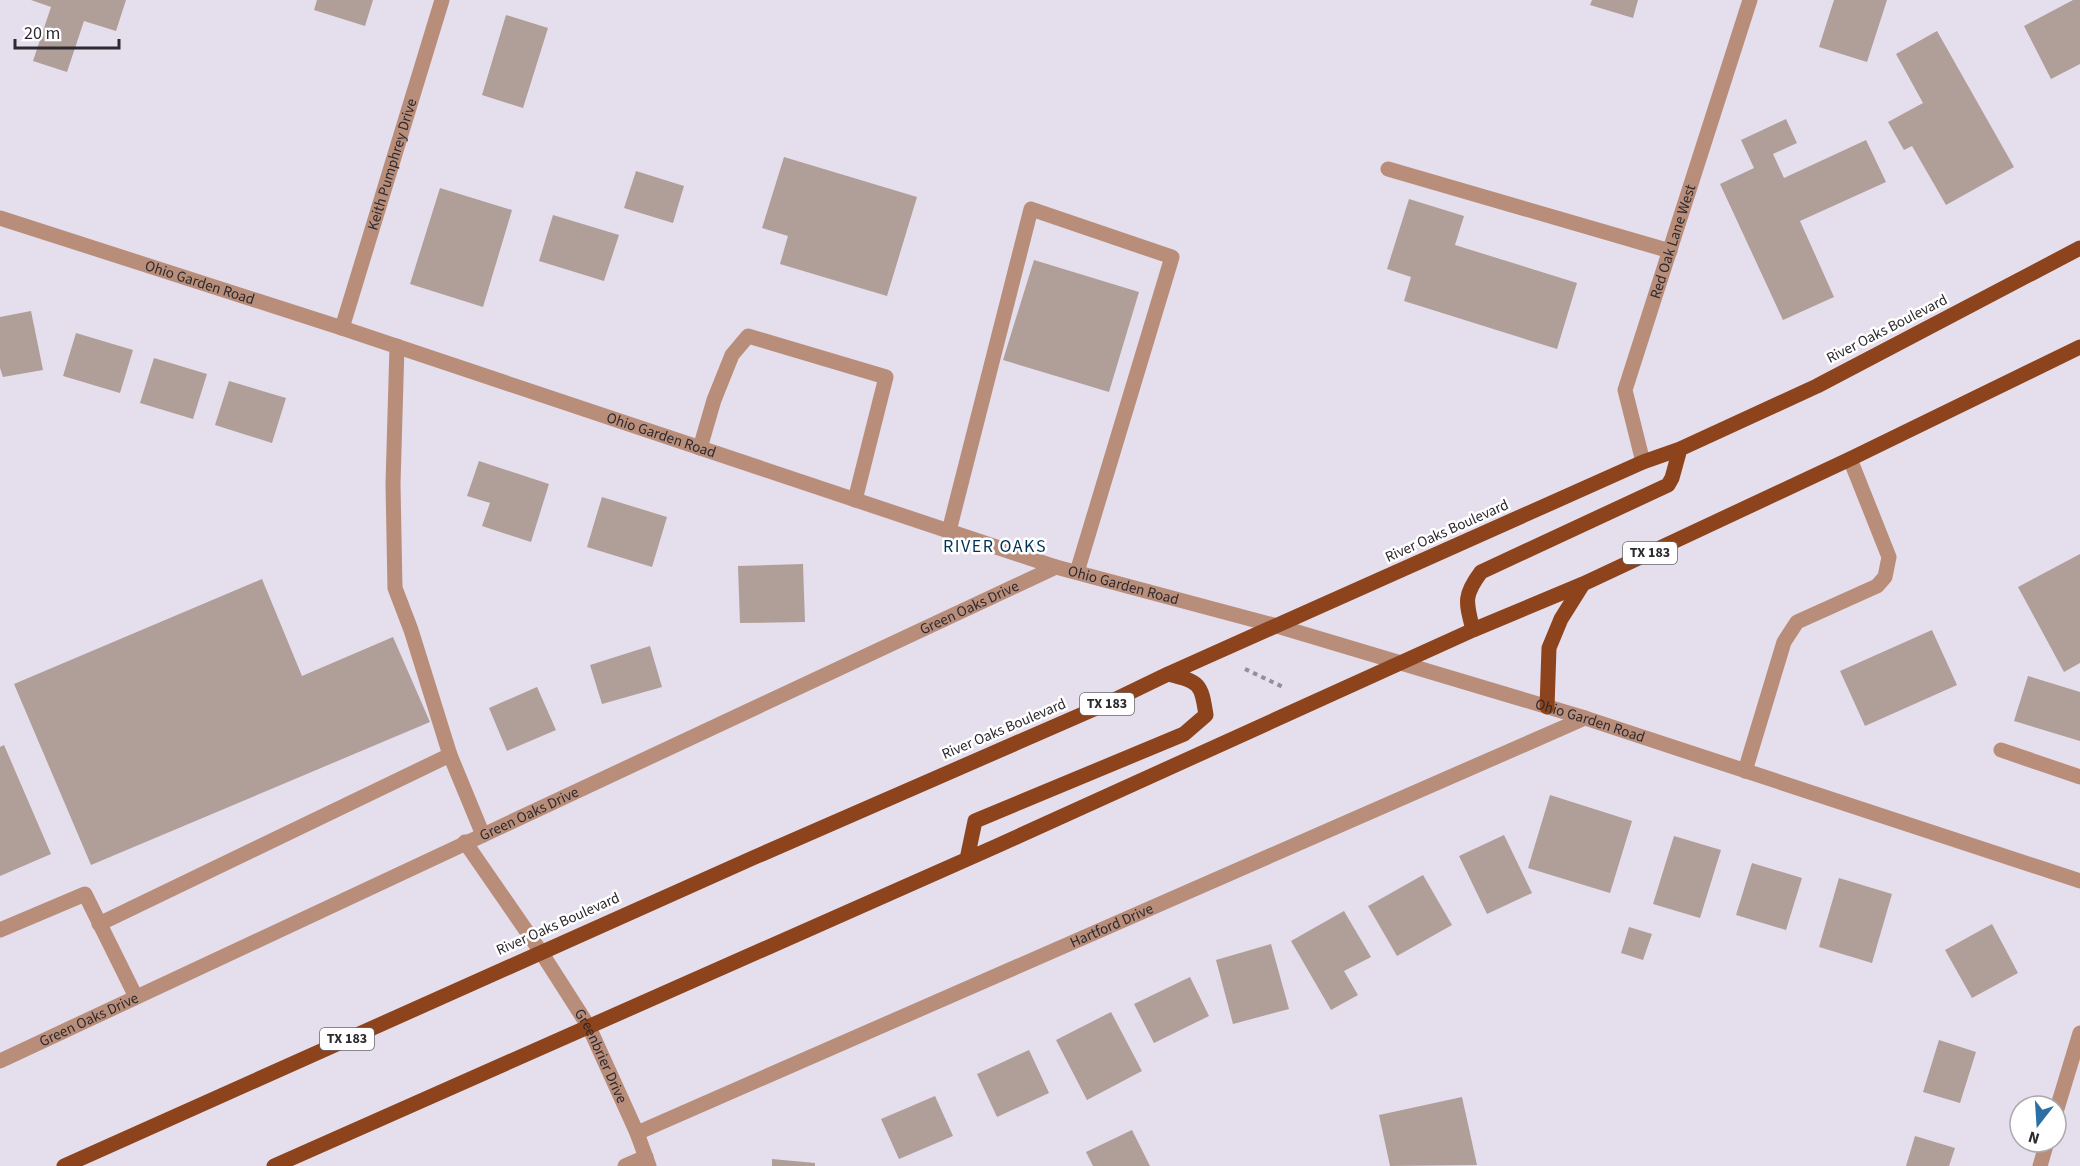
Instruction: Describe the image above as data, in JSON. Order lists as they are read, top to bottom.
{
  "streets": {
    "main road": ["River Oaks Boulevard", "TX 183"],
    "street": [
      "Keith Pumphrey Drive",
      "Red Oak Lane West",
      "Ohio Garden Road",
      "Green Oaks Drive",
      "Hartford Drive",
      "Greenbrier Drive"
    ]
  },
  "crossings": [
    ["Keith Pumphrey Drive", "Ohio Garden Road"],
    ["Red Oak Lane West", "River Oaks Boulevard"],
    ["Ohio Garden Road", "River Oaks Boulevard"],
    ["Ohio Garden Road", "TX 183"],
    ["Ohio Garden Road", "Green Oaks Drive"],
    ["Ohio Garden Road", "Hartford Drive"],
    ["River Oaks Boulevard", "Greenbrier Drive"],
    ["TX 183", "Greenbrier Drive"],
    ["Green Oaks Drive", "Greenbrier Drive"],
    ["Hartford Drive", "Greenbrier Drive"]
  ],
  "districts": ["RIVER OAKS"],
  "scale_bar": "20 m",
  "north": "bottom"
}
